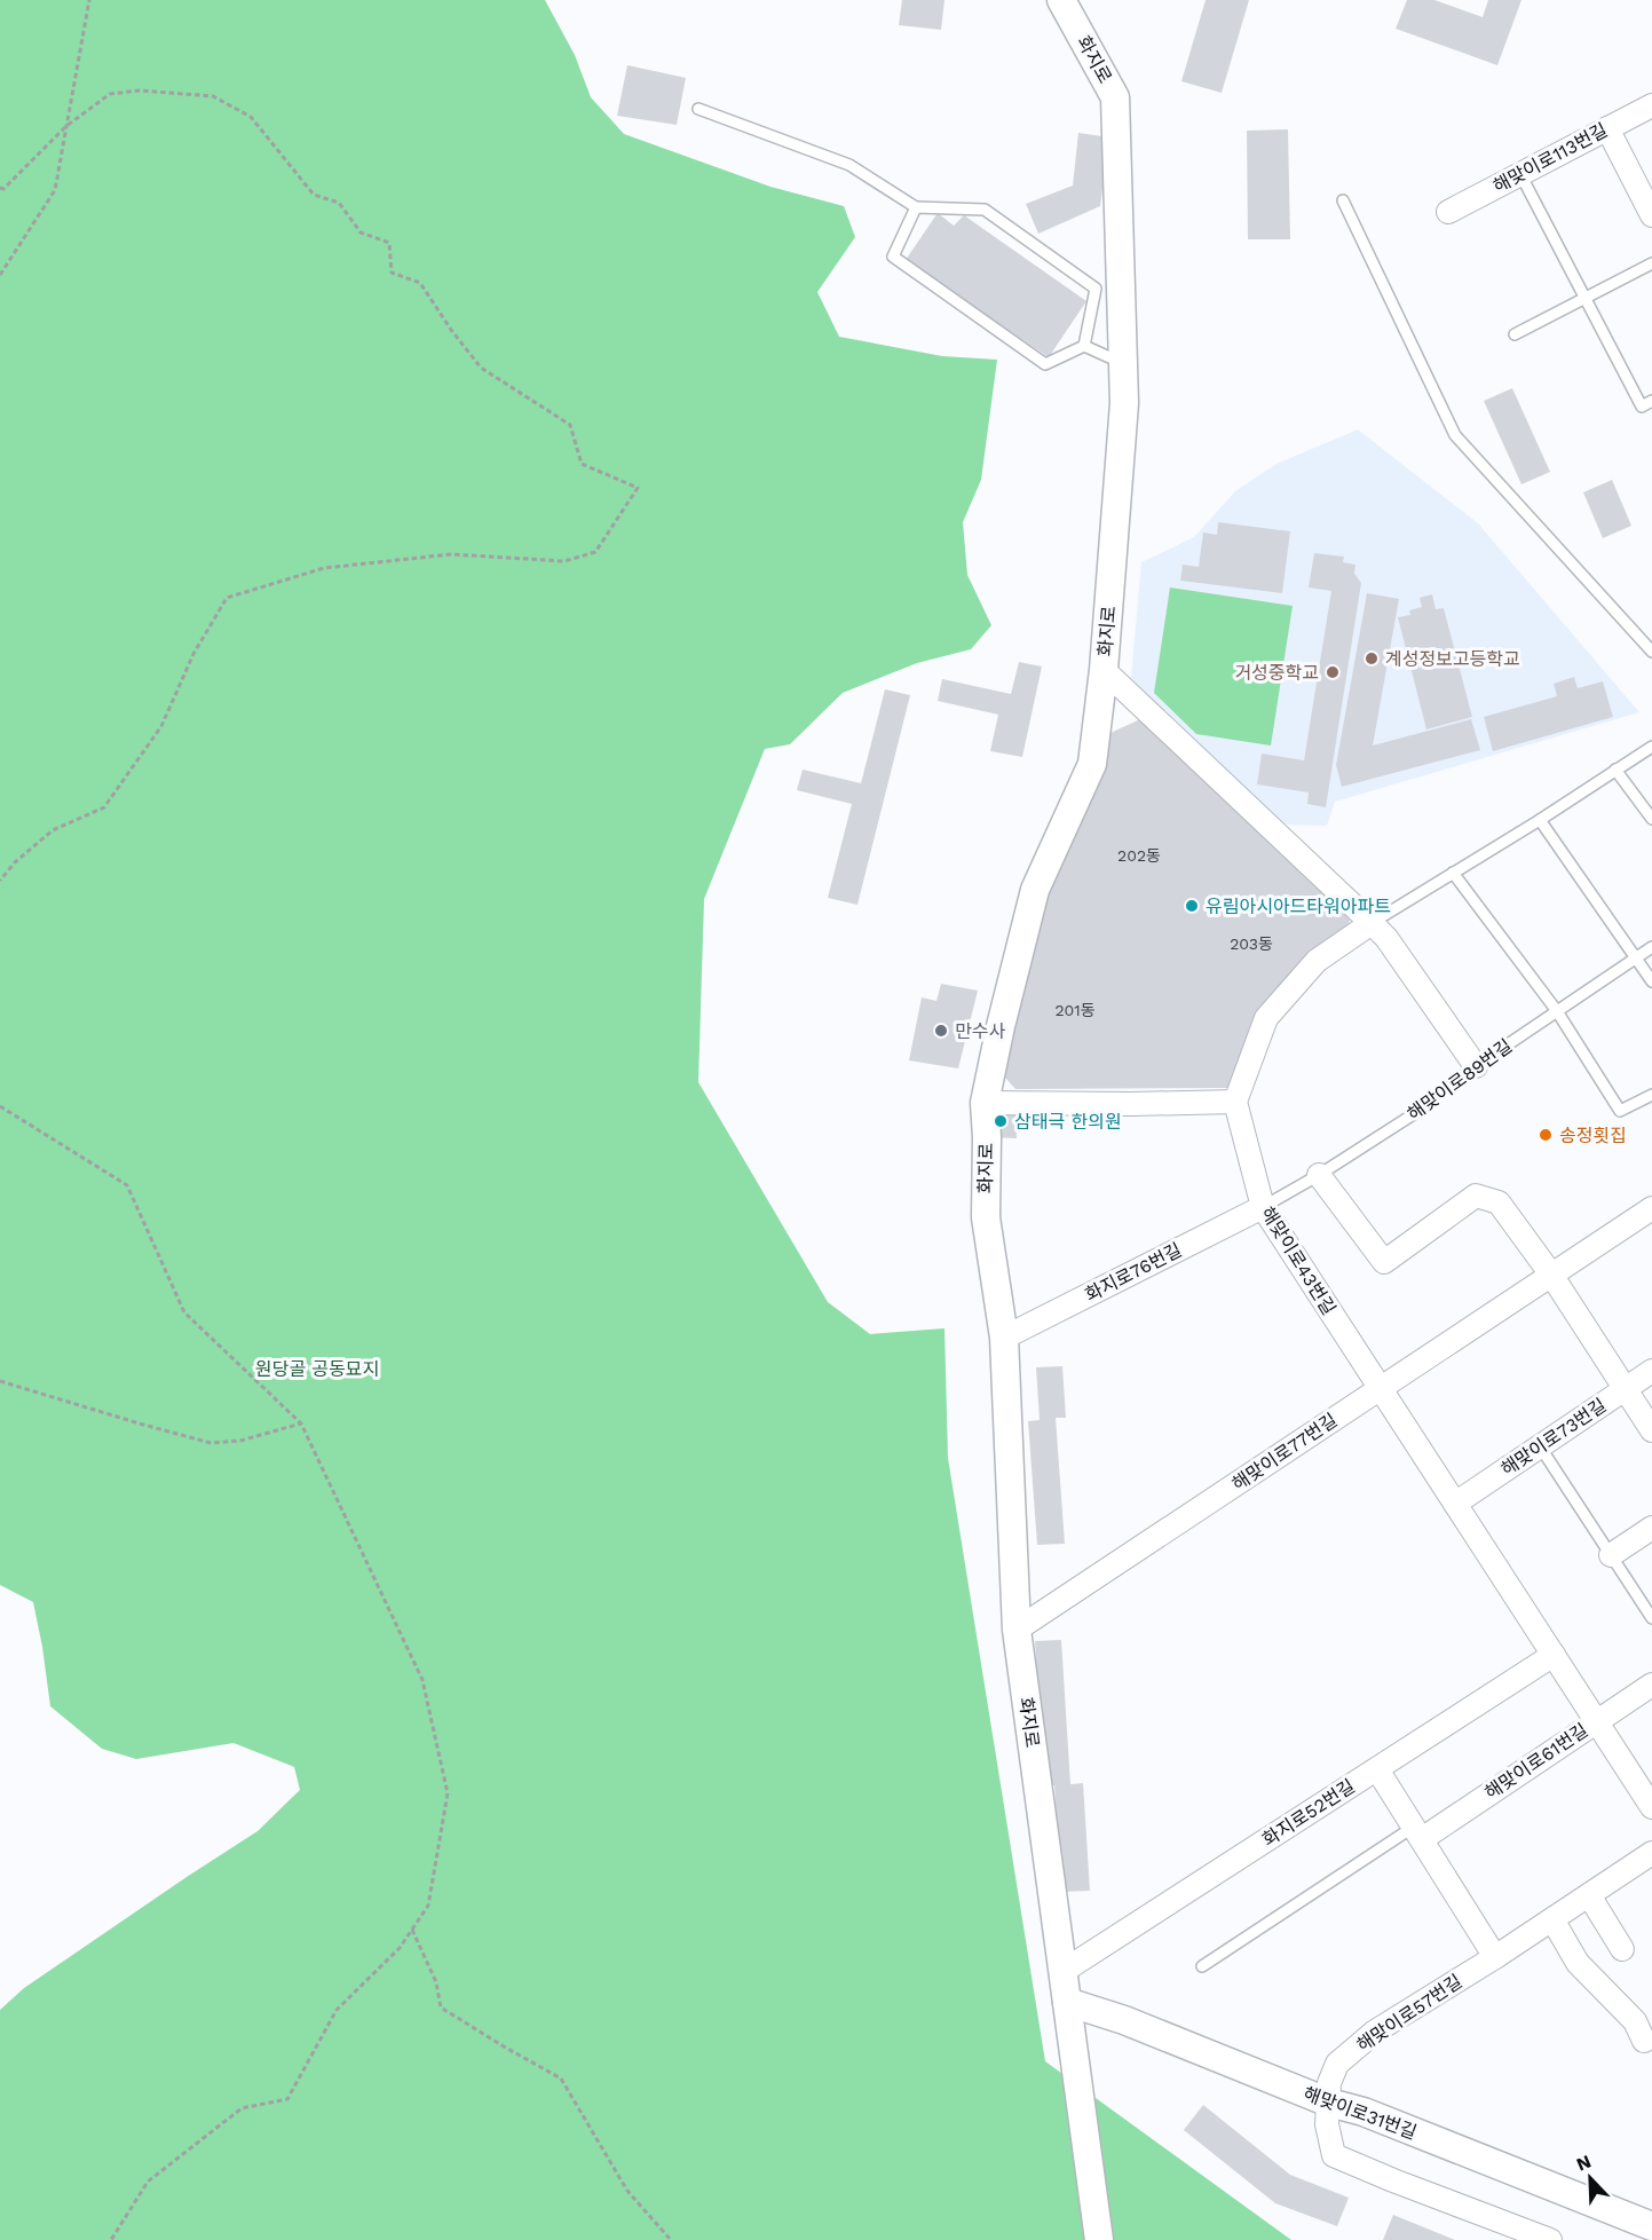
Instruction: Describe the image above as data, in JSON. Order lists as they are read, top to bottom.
{
  "streets": {
    "street": [
      "화지로",
      "해맞이로113번길",
      "해맞이로43번길",
      "화지로76번길",
      "해맞이로73번길",
      "해맞이로77번길",
      "해맞이로61번길",
      "화지로52번길",
      "해맞이로57번길",
      "해맞이로31번길"
    ],
    "lane": ["해맞이로89번길"]
  },
  "crossings": [
    ["화지로", "화지로76번길"],
    ["화지로", "해맞이로77번길"],
    ["화지로", "화지로52번길"],
    ["화지로", "해맞이로31번길"],
    ["해맞이로89번길", "해맞이로43번길"],
    ["해맞이로89번길", "화지로76번길"],
    ["해맞이로43번길", "화지로76번길"],
    ["해맞이로43번길", "해맞이로73번길"],
    ["해맞이로43번길", "해맞이로77번길"],
    ["해맞이로43번길", "해맞이로61번길"],
    ["해맞이로43번길", "화지로52번길"],
    ["해맞이로57번길", "해맞이로31번길"]
  ],
  "parks": ["원당골 공동묘지"],
  "places": [
    "계성정보고등학교",
    "거성중학교",
    "유림아시아드타워아파트",
    "만수사",
    "삼태극 한의원",
    "송정횟집"
  ],
  "house_numbers": ["202동", "203동", "201동"],
  "north": "top left"
}
